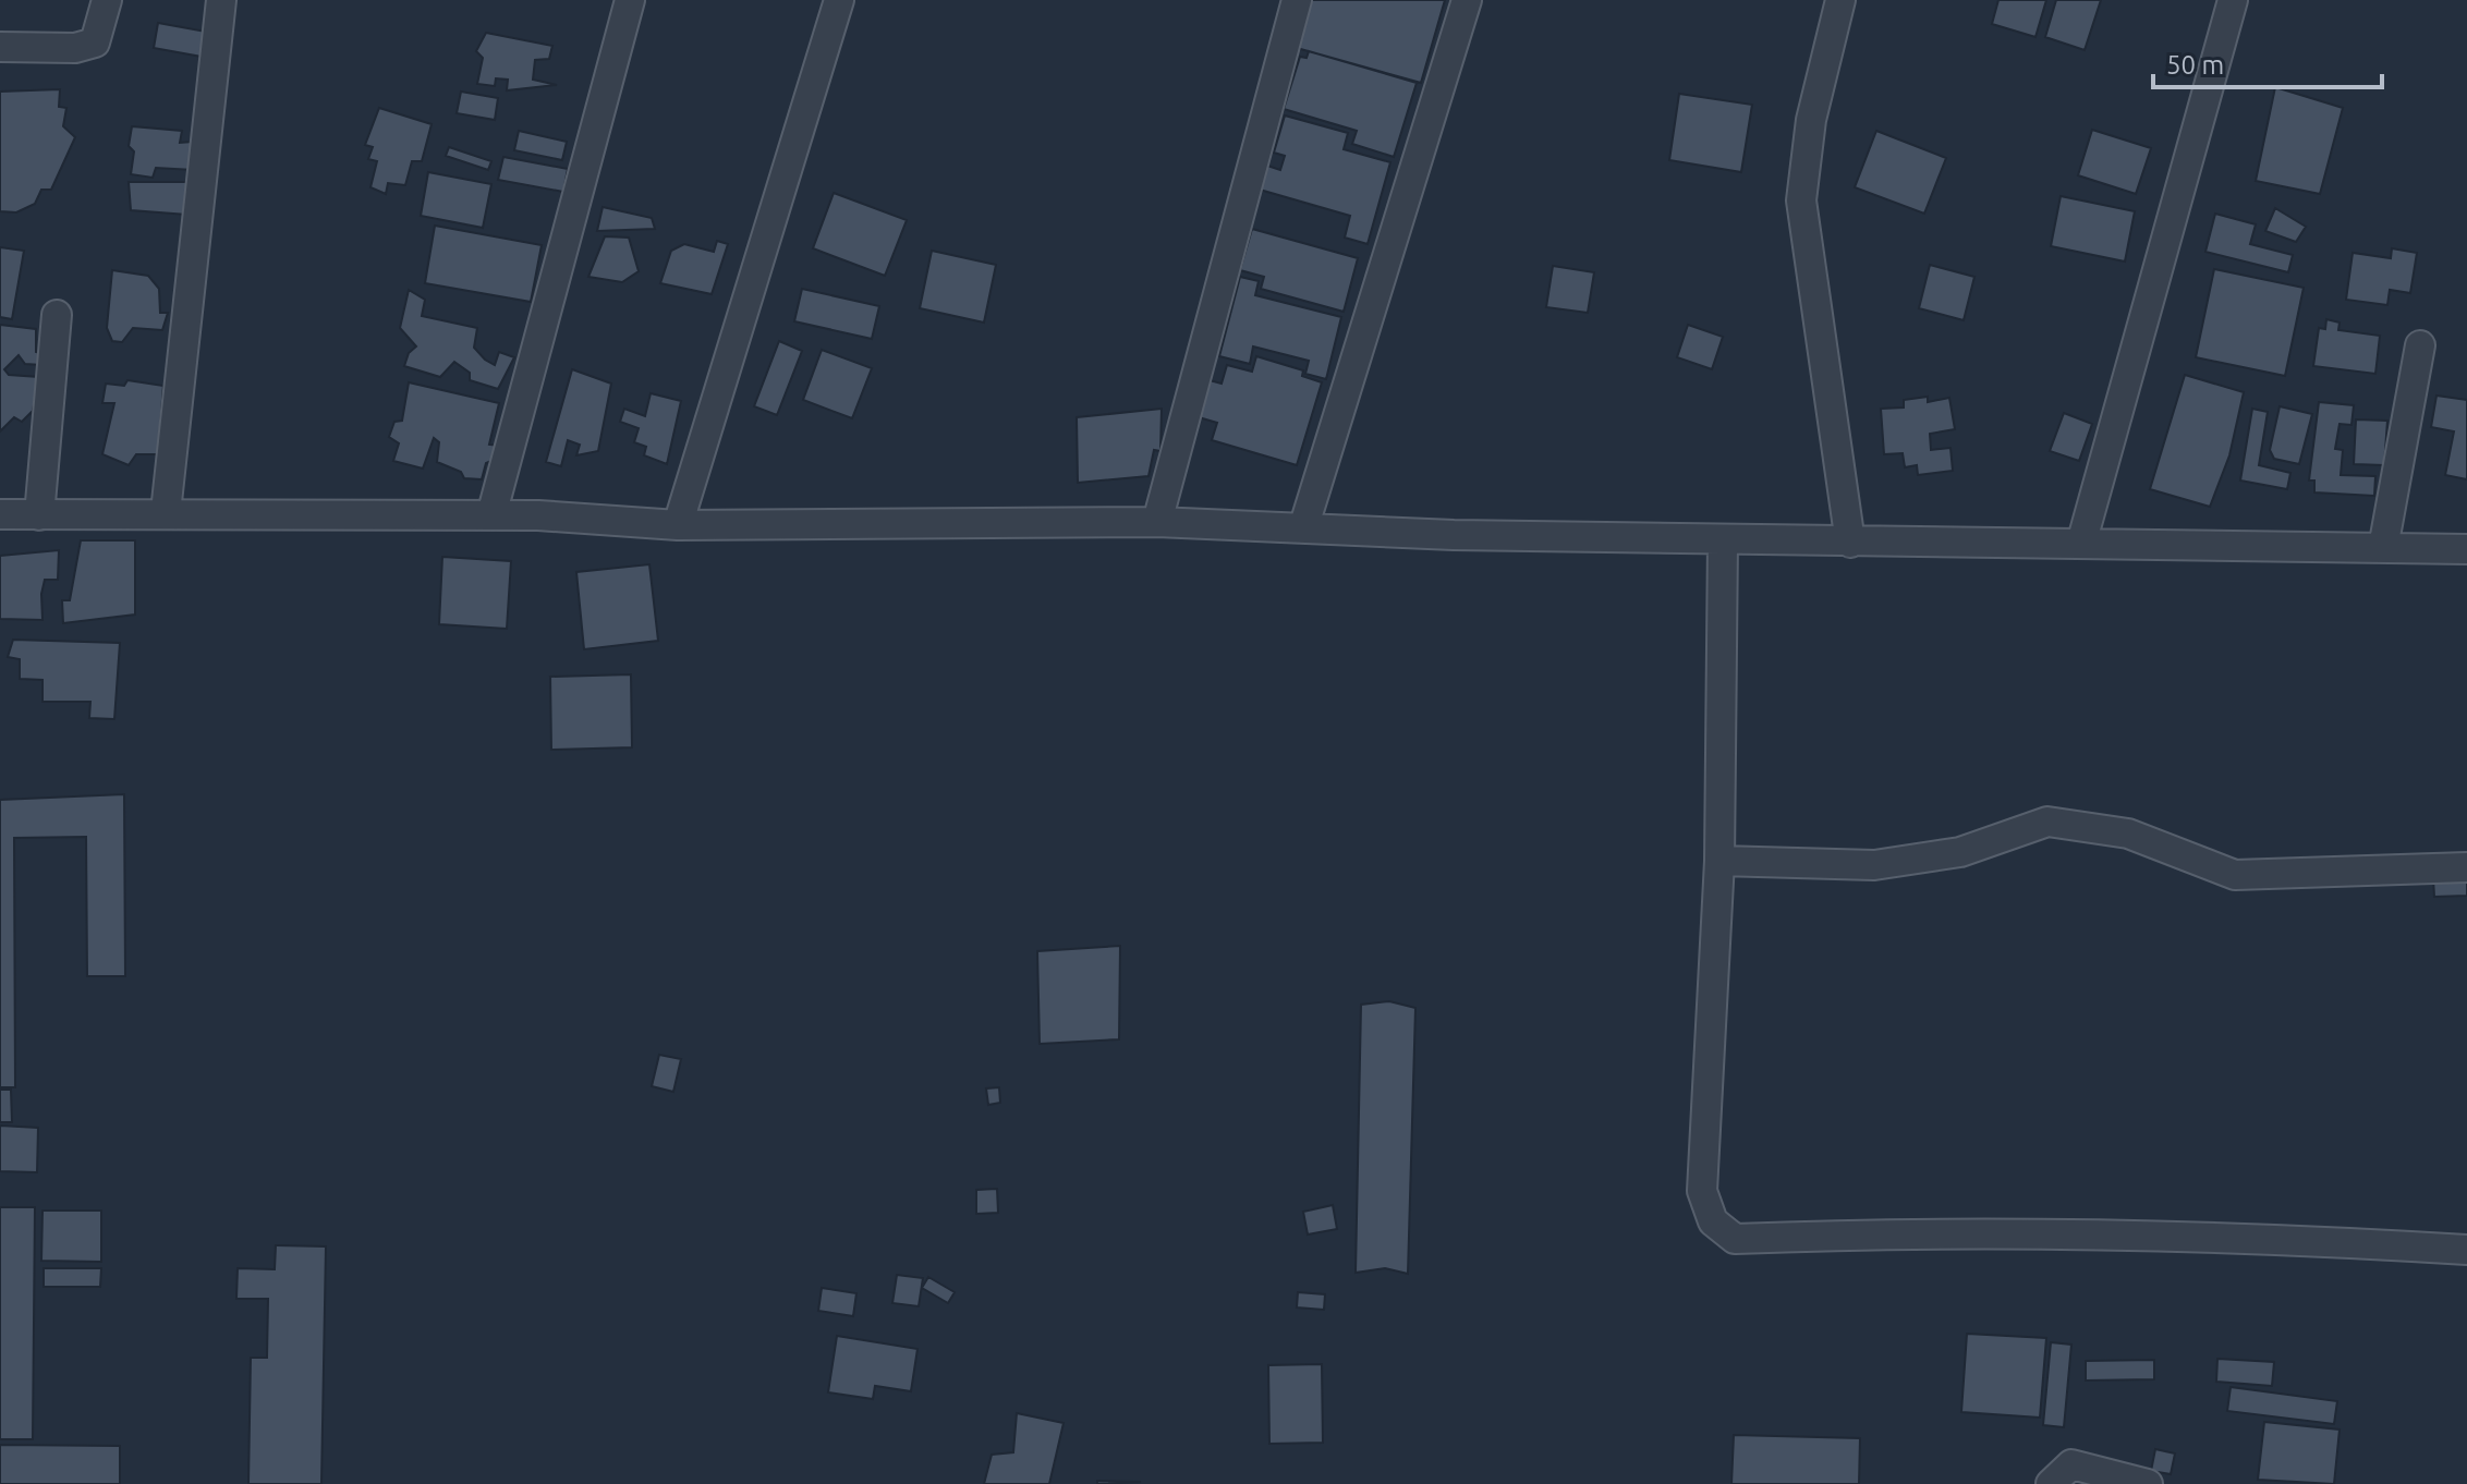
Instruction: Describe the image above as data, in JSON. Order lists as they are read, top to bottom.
{
  "scale_bar": "50 m"
}
